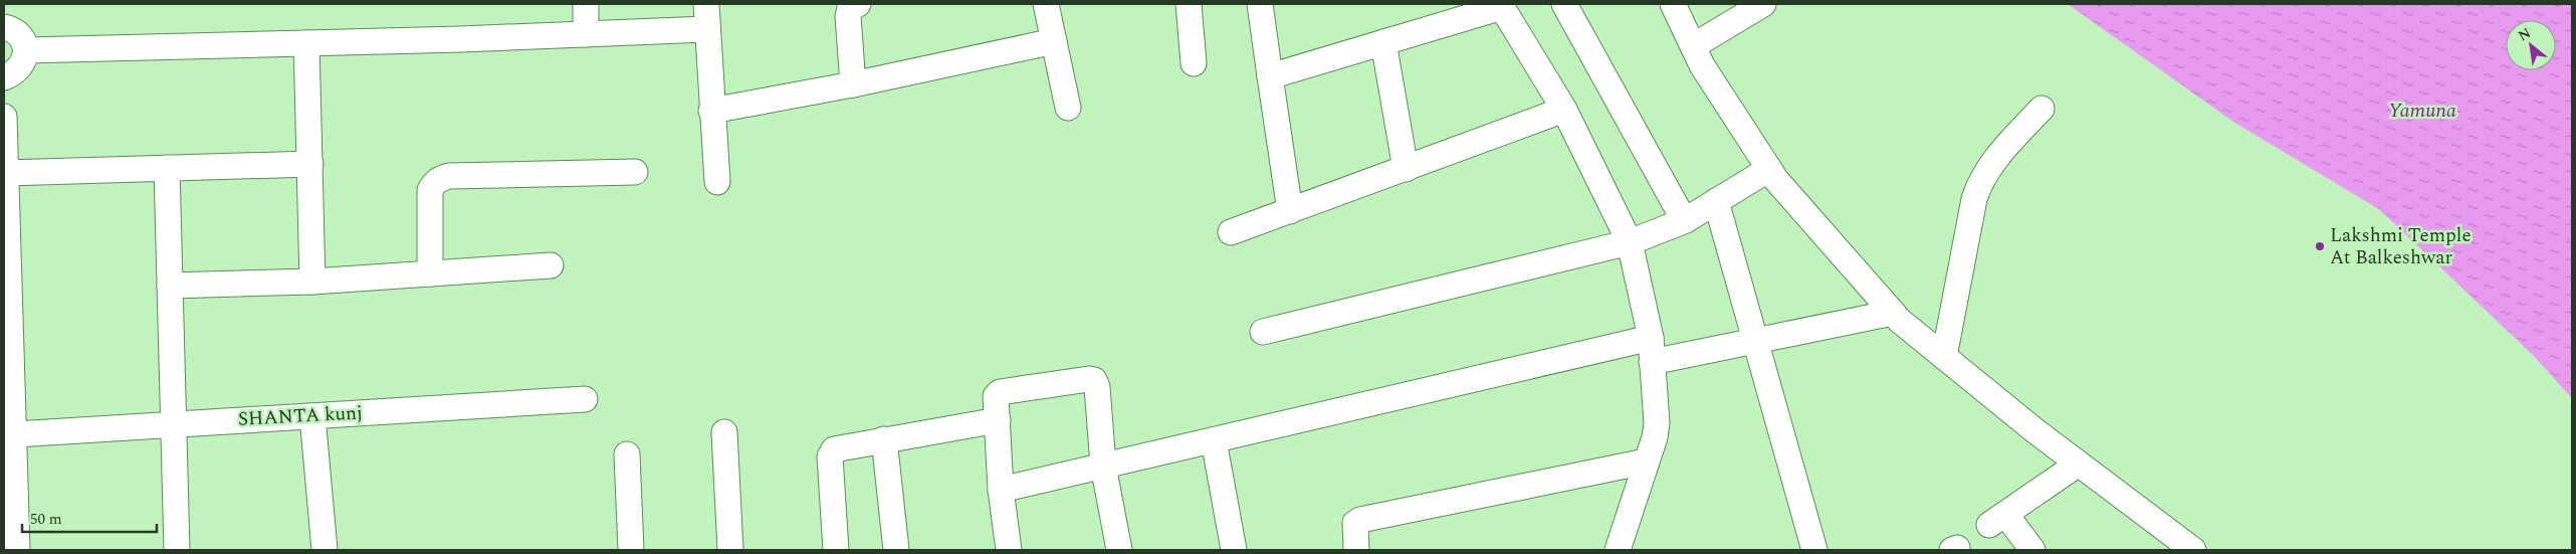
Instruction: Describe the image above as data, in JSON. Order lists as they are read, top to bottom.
{
  "streets": {
    "street": ["SHANTA kunj"]
  },
  "water": ["Yamuna"],
  "places": ["Lakshmi Temple At Balkeshwar"],
  "scale_bar": "50 m",
  "north": "top left"
}
